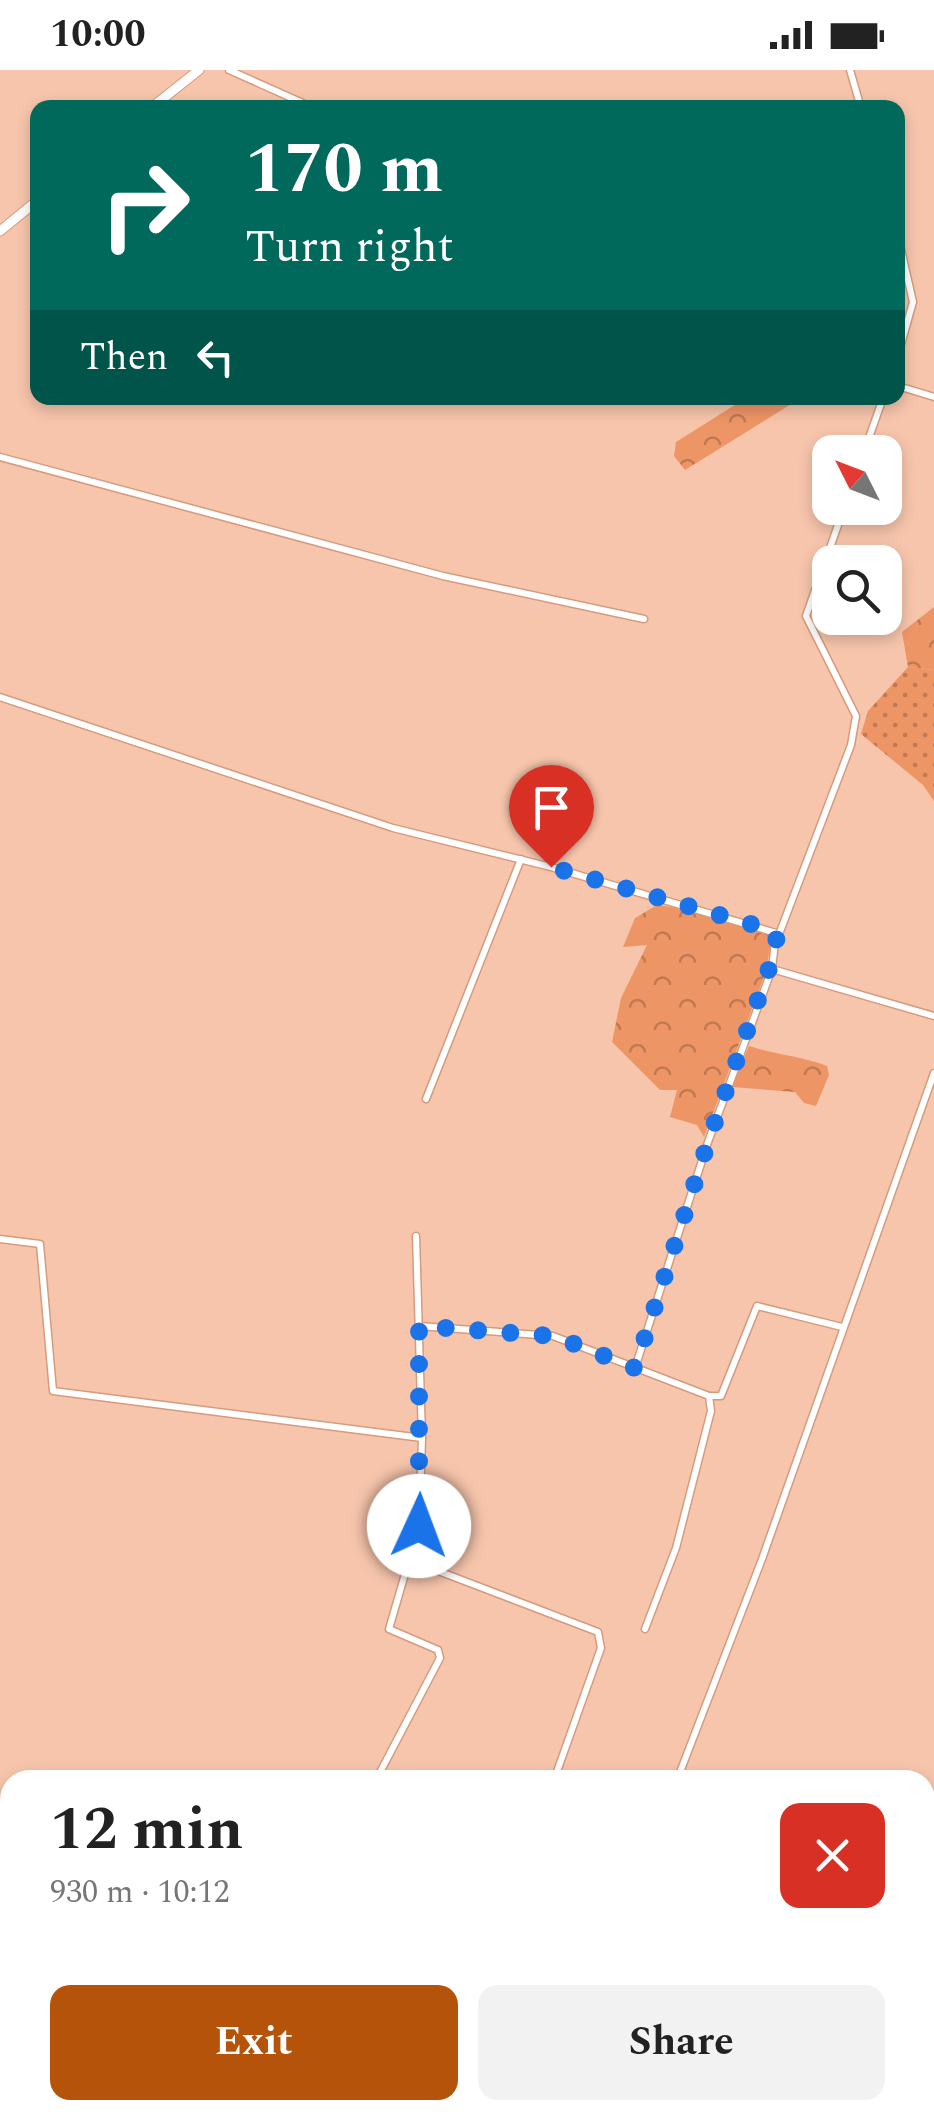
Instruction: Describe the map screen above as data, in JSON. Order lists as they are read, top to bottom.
{
  "north": "top left",
  "page": {
    "status": "10:00",
    "turn": ["170 m", "Turn right"],
    "then": "Then",
    "heading": ["12 min", "930 m · 10:12"],
    "buttons": ["Exit", "Share"]
  }
}
